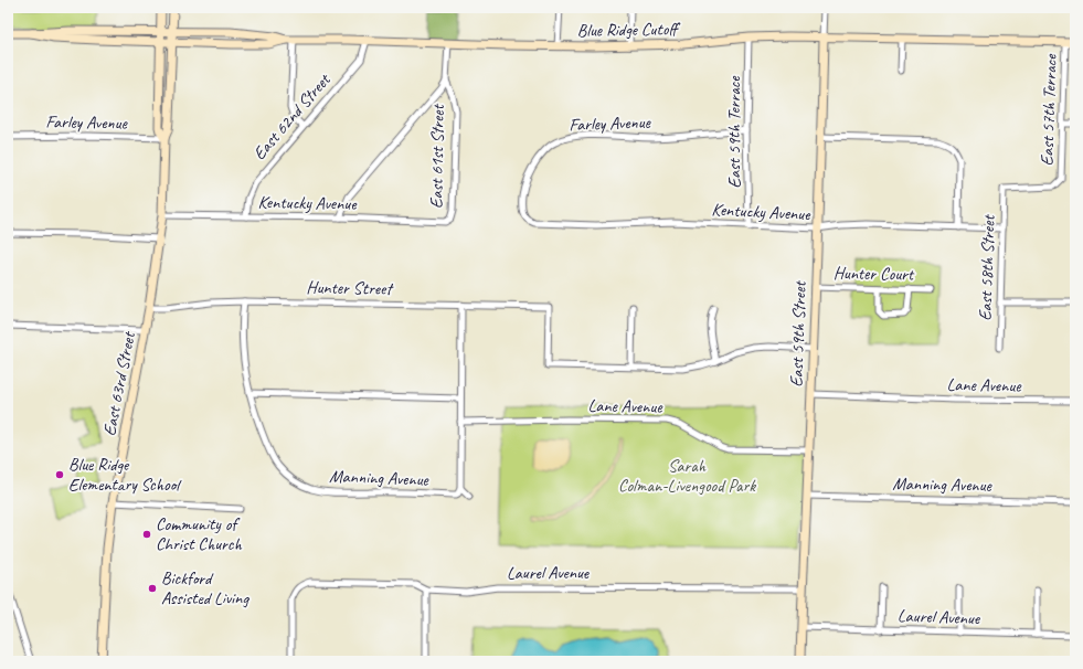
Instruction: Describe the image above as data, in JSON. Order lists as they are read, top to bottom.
{
  "streets": {
    "main road": ["Blue Ridge Cutoff", "East 59th Street", "East 63rd Street"],
    "street": [
      "East 57th Terrace",
      "East 62nd Street",
      "Farley Avenue",
      "East 59th Terrace",
      "East 61st Street",
      "Kentucky Avenue",
      "East 58th Street",
      "Hunter Court",
      "Hunter Street",
      "Lane Avenue",
      "Manning Avenue",
      "Laurel Avenue"
    ]
  },
  "crossings": [
    ["Blue Ridge Cutoff", "East 57th Terrace"],
    ["Blue Ridge Cutoff", "East 62nd Street"],
    ["Blue Ridge Cutoff", "East 59th Terrace"],
    ["Blue Ridge Cutoff", "East 61st Street"],
    ["Blue Ridge Cutoff", "East 59th Street"],
    ["Blue Ridge Cutoff", "East 63rd Street"],
    ["East 57th Terrace", "East 58th Street"],
    ["East 62nd Street", "Kentucky Avenue"],
    ["Farley Avenue", "East 59th Terrace"],
    ["Farley Avenue", "Kentucky Avenue"],
    ["Farley Avenue", "East 63rd Street"],
    ["East 59th Terrace", "Kentucky Avenue"],
    ["East 61st Street", "Kentucky Avenue"],
    ["Kentucky Avenue", "East 58th Street"],
    ["Kentucky Avenue", "East 59th Street"],
    ["Kentucky Avenue", "East 63rd Street"],
    ["Hunter Court", "East 59th Street"],
    ["Hunter Street", "East 63rd Street"],
    ["East 59th Street", "Lane Avenue"],
    ["East 59th Street", "Manning Avenue"],
    ["East 59th Street", "Laurel Avenue"]
  ],
  "parks": ["Sarah Colman-Livengood Park"],
  "places": ["Blue Ridge Elementary School", "Community of Christ Church", "Bickford Assisted Living"]
}
